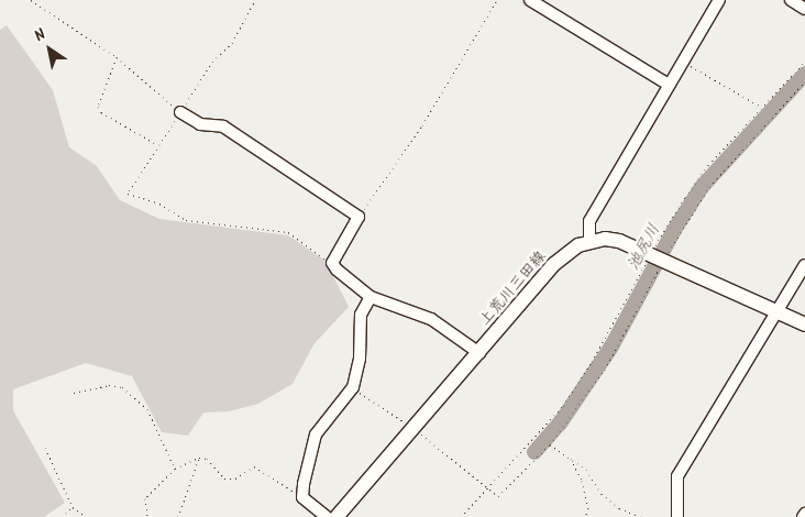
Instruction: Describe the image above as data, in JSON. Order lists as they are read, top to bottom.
{
  "streets": {
    "main road": ["上荒川三田線"]
  },
  "water": ["池尻川"],
  "north": "top left"
}
